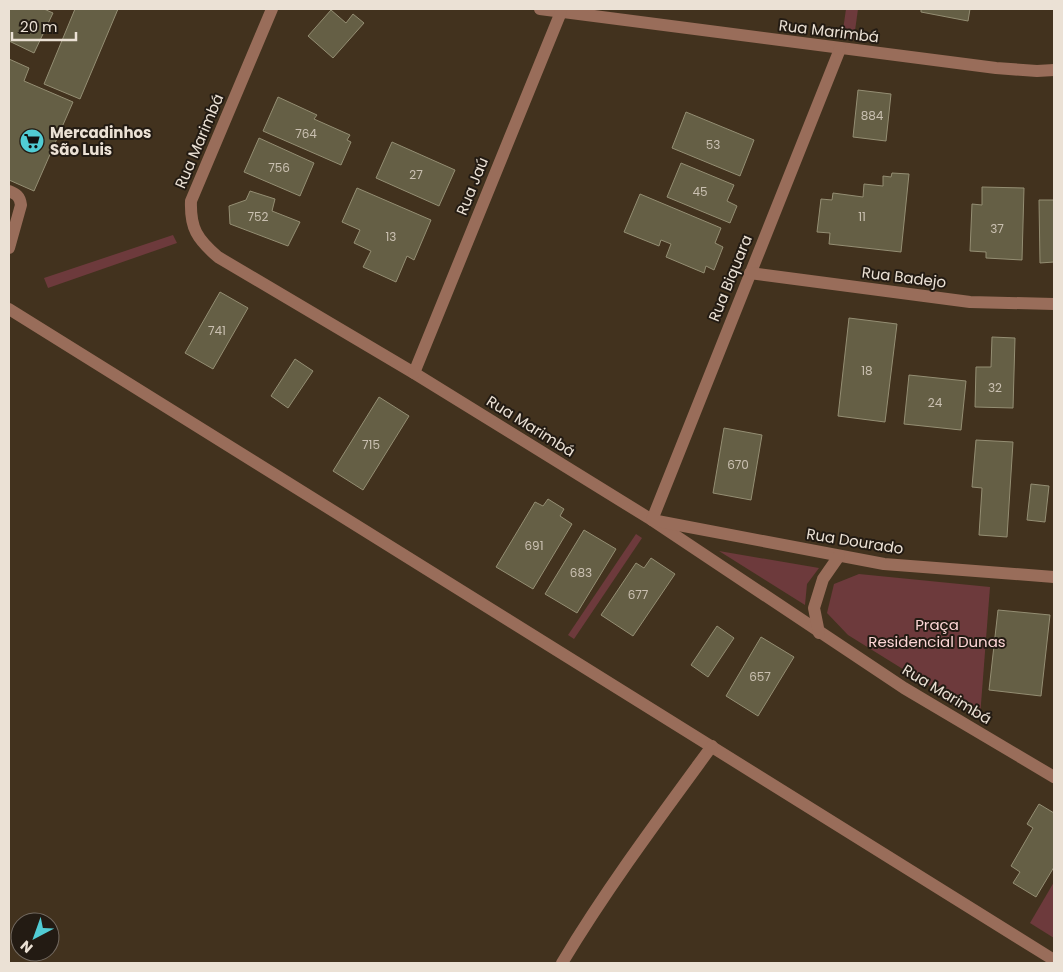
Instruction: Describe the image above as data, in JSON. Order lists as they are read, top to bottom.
{
  "streets": {
    "street": [
      "Rua Marimbá",
      "Rua Jaú",
      "Rua Badejo",
      "Rua Biquara",
      "Rua Dourado"
    ]
  },
  "crossings": [
    ["Rua Marimbá", "Rua Jaú"],
    ["Rua Marimbá", "Rua Biquara"],
    ["Rua Marimbá", "Rua Dourado"],
    ["Rua Badejo", "Rua Biquara"],
    ["Rua Biquara", "Rua Dourado"]
  ],
  "parks": ["Praça Residencial Dunas"],
  "places": {
    "supermarket": ["Mercadinhos São Luis"]
  },
  "house_numbers": [
    "884",
    "764",
    "53",
    "756",
    "27",
    "45",
    "752",
    "11",
    "37",
    "13",
    "741",
    "18",
    "32",
    "24",
    "715",
    "670",
    "691",
    "683",
    "677",
    "657"
  ],
  "scale_bar": "20 m",
  "north": "bottom left"
}
